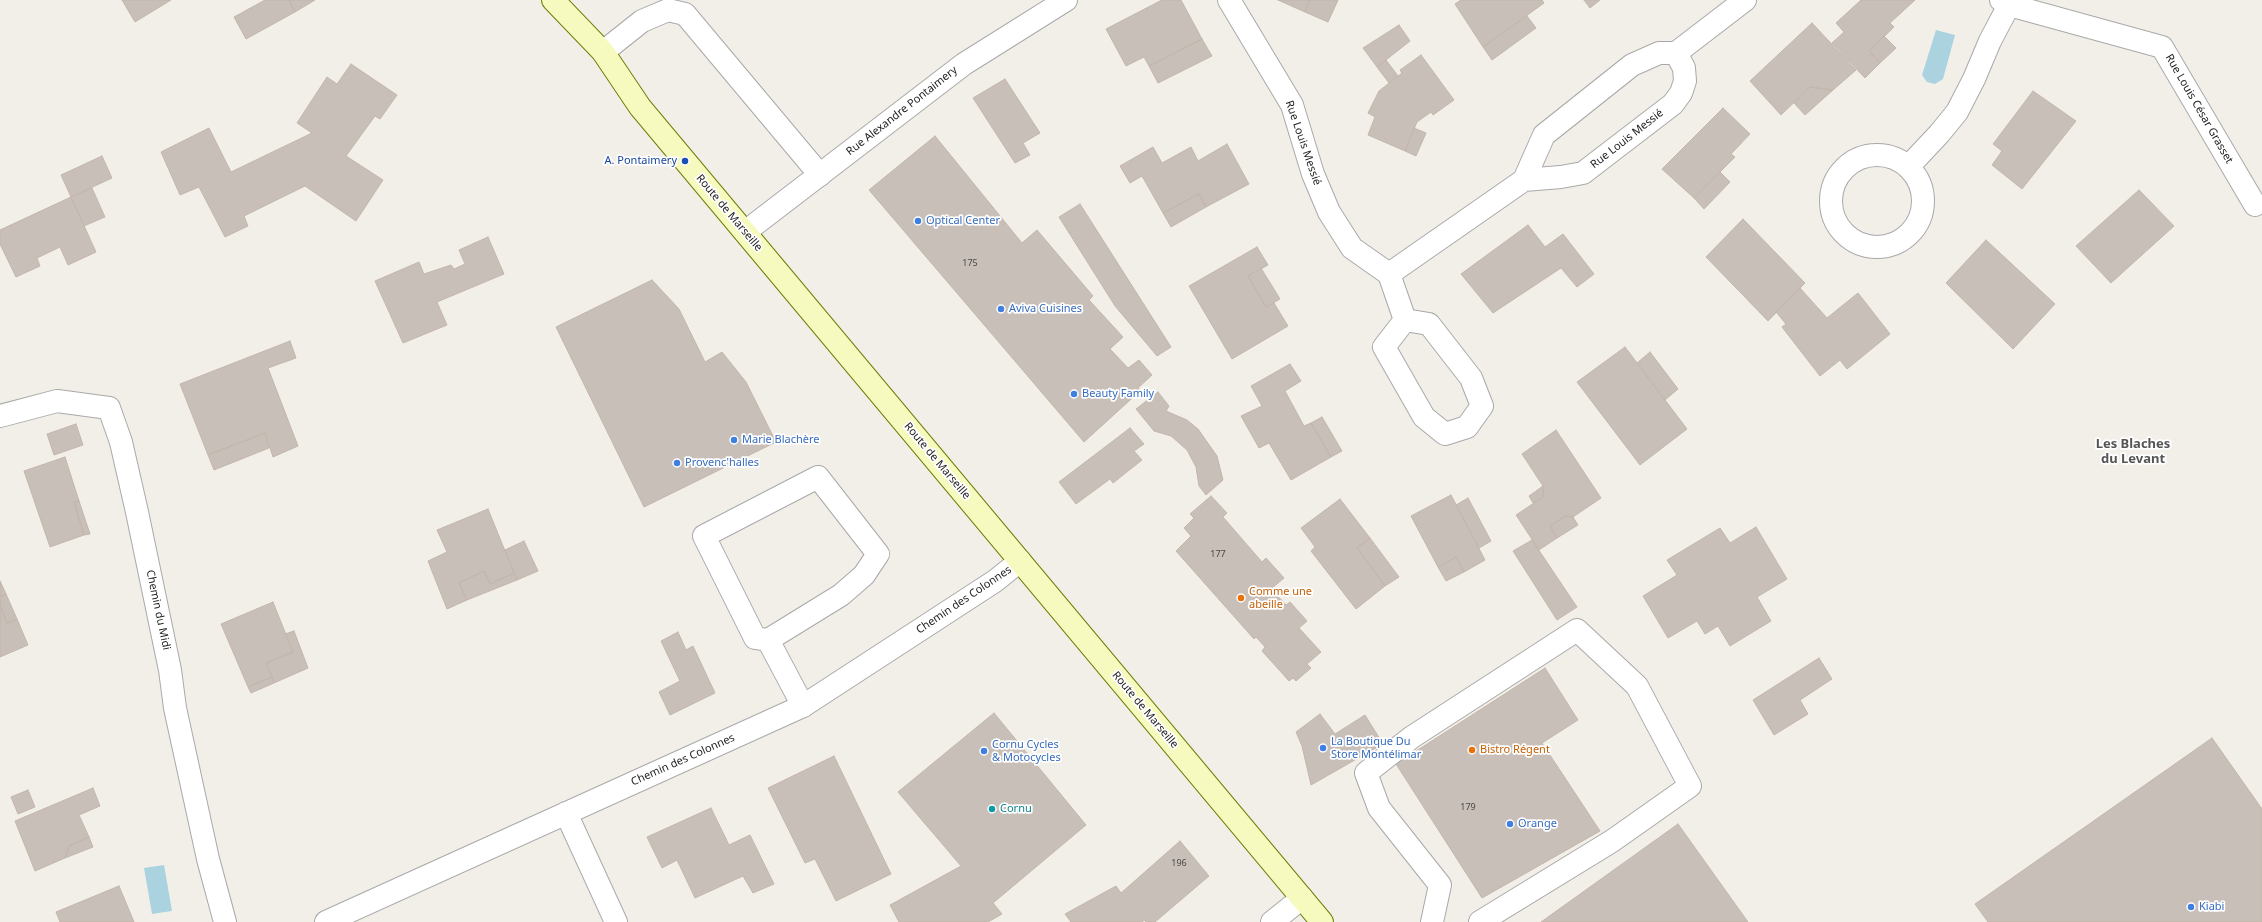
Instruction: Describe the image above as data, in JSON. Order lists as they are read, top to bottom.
{
  "streets": {
    "main road": ["Route de Marseille"],
    "street": [
      "Rue Louis César Grasset",
      "Rue Alexandre Pontaimery",
      "Rue Louis Messié",
      "Chemin des Colonnes",
      "Chemin du Midi"
    ]
  },
  "crossings": [
    ["Rue Alexandre Pontaimery", "Route de Marseille"],
    ["Route de Marseille", "Chemin des Colonnes"]
  ],
  "districts": ["Les Blaches du Levant"],
  "places": [
    "A. Pontaimery",
    "Optical Center",
    "Aviva Cuisines",
    "Beauty Family",
    "Marie Blachère",
    "Provenc'halles",
    "Comme une abeille",
    "La Boutique Du Store Montélimar",
    "Bistro Régent",
    "Cornu Cycles & Motocycles",
    "Cornu",
    "Orange",
    "Kiabi"
  ],
  "house_numbers": [
    "175",
    "177",
    "179",
    "196"
  ]
}
